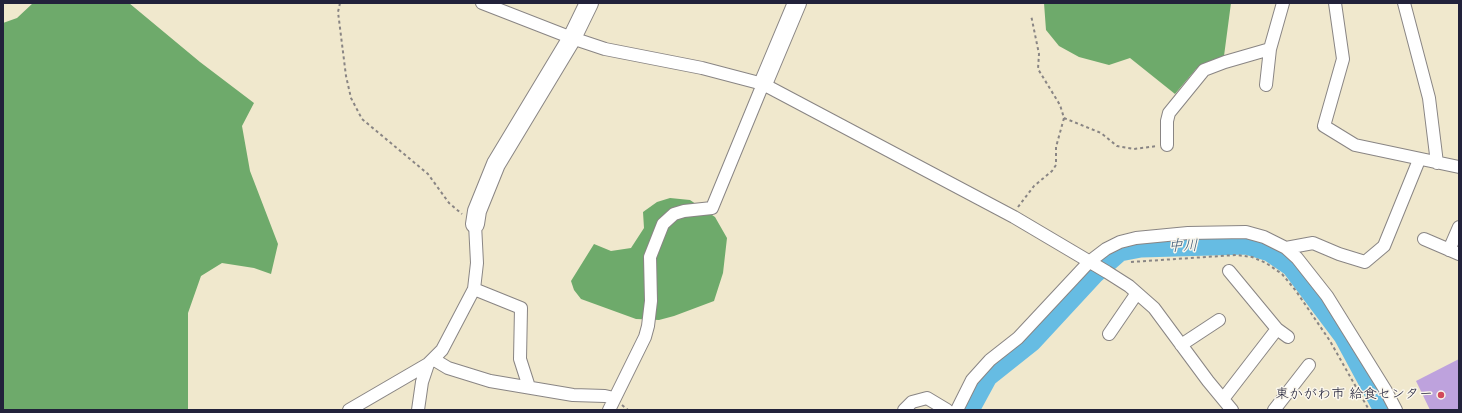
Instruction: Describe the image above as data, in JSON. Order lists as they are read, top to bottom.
{
  "water": ["中川"],
  "places": ["東かがわ市 給食センター"]
}
